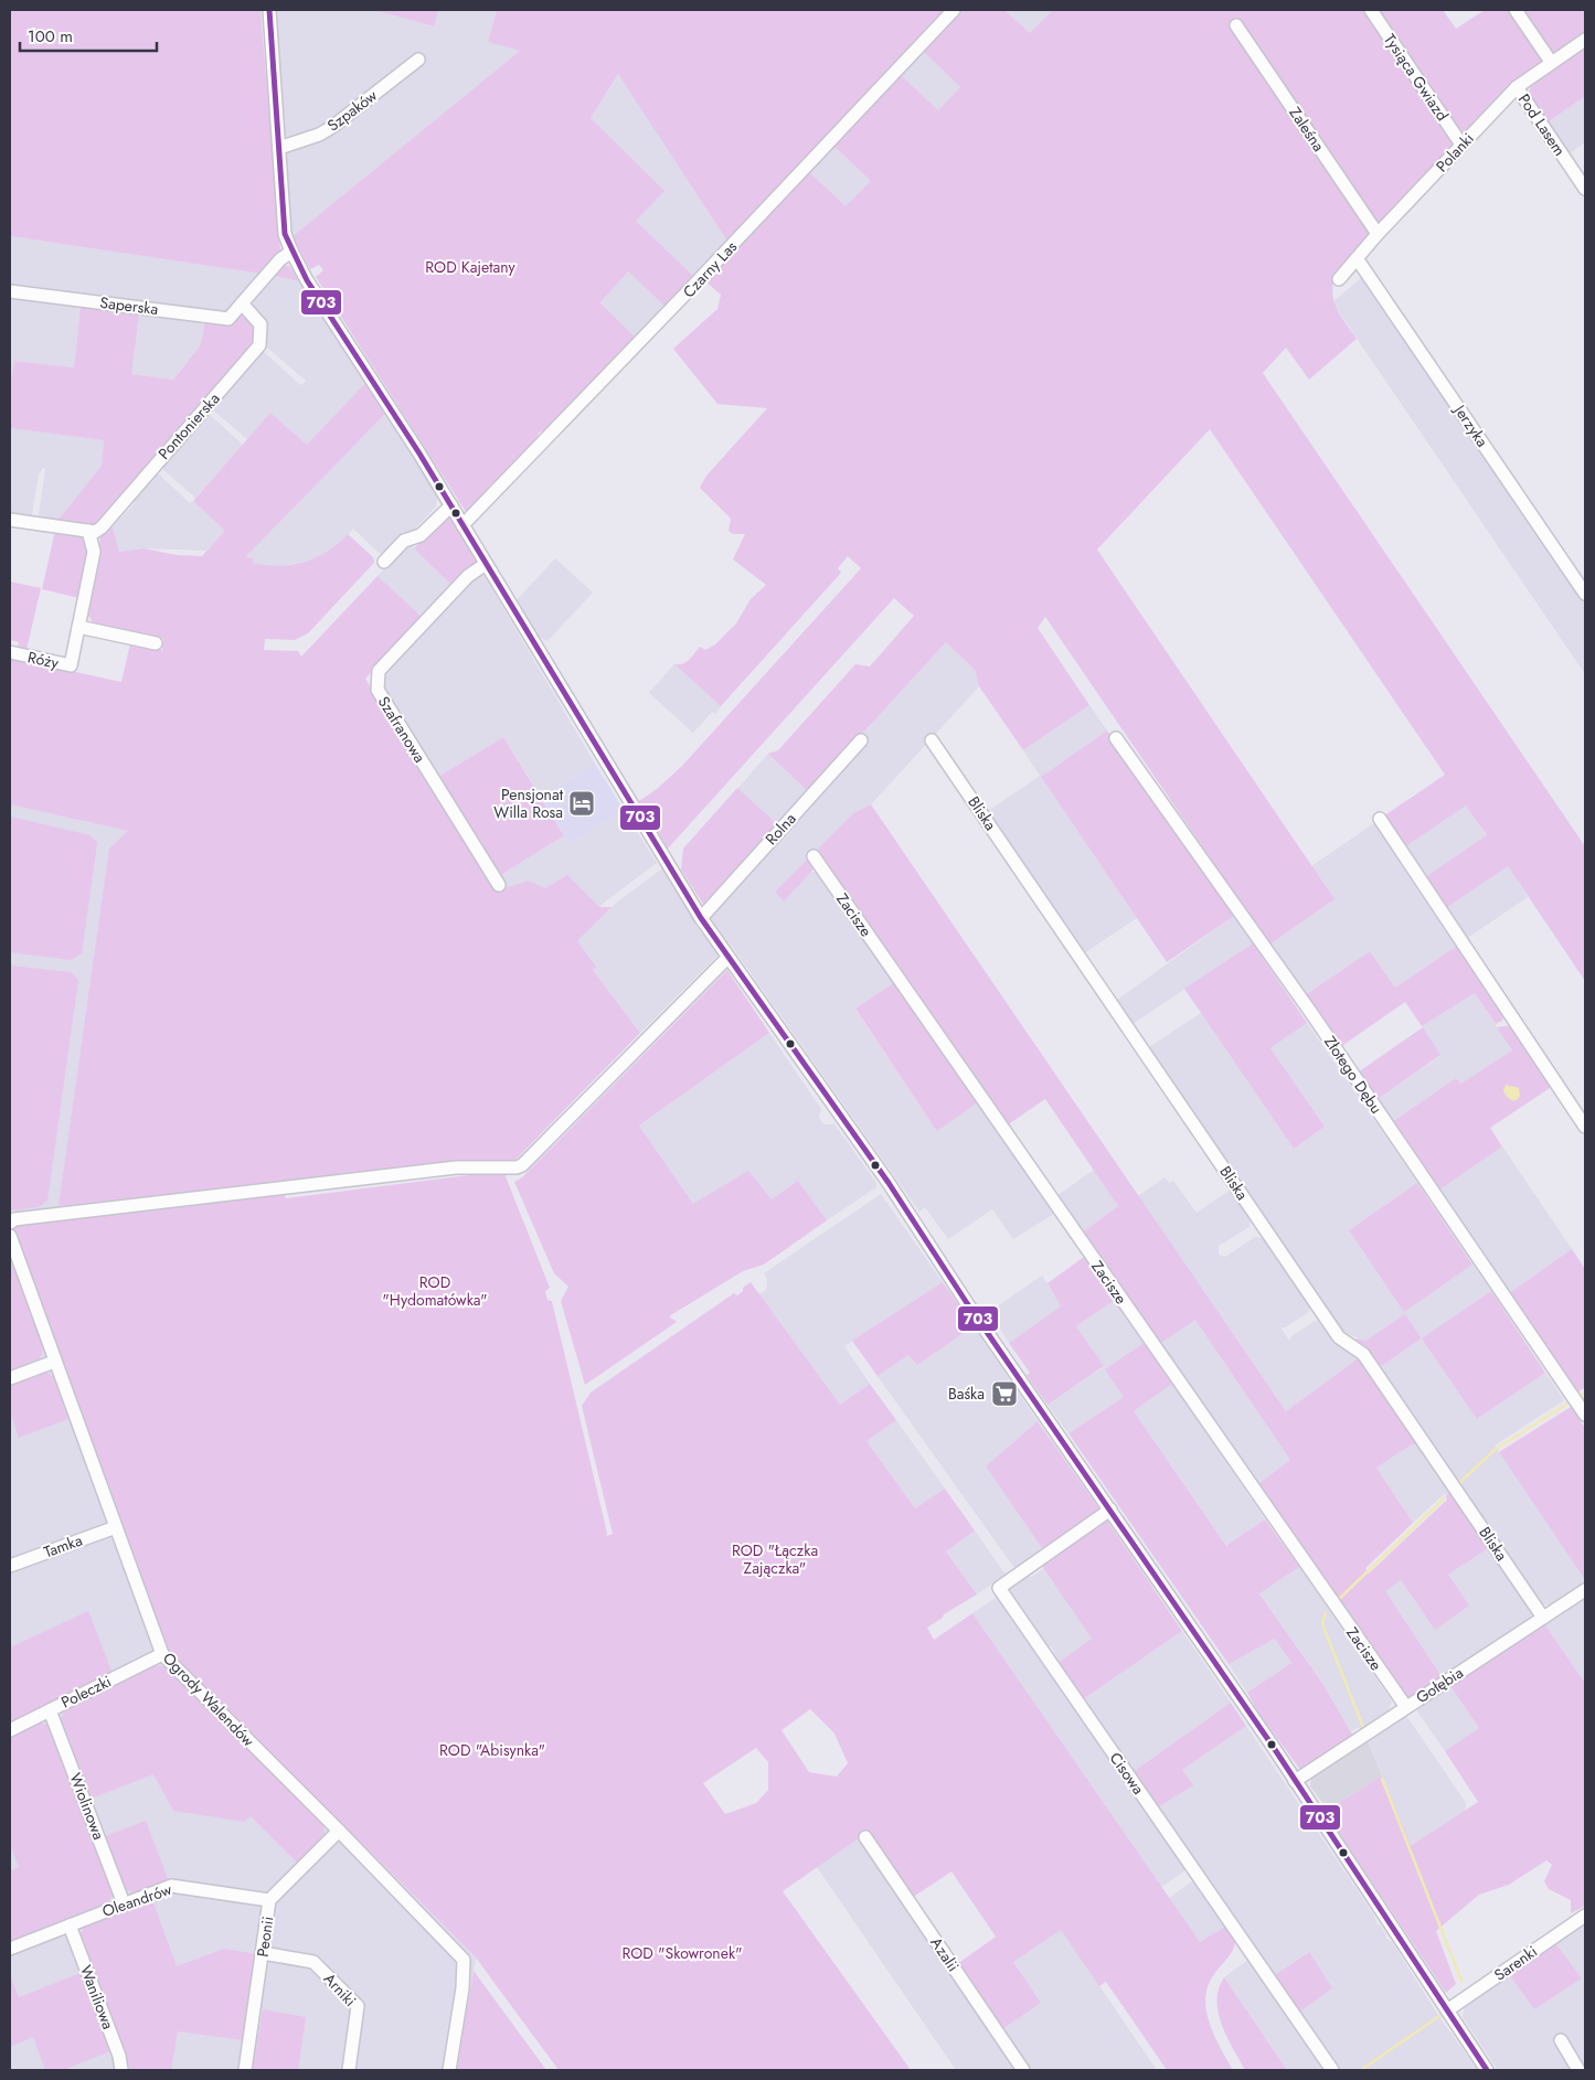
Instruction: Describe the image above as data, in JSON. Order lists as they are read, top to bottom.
{
  "streets": {
    "street": [
      "Tysiąca Gwiazd",
      "Szpaków",
      "Pod Lasem",
      "Zaleśna",
      "Polanki",
      "Czarny Las",
      "Saperska",
      "Pontonierska",
      "Jerzyka",
      "Róży",
      "Szafranowa",
      "Bliska",
      "Rolna",
      "Zacisze",
      "Złotego Dębu",
      "Tamka",
      "Gołębia",
      "Poleczki",
      "Ogrody Walendów",
      "Cisowa",
      "Wiolinowa",
      "Oleandrów",
      "Peonii",
      "Azalii",
      "Sarenki",
      "Arniki",
      "Waniliowa"
    ]
  },
  "crossings": [
    ["Tysiąca Gwiazd", "Polanki"],
    ["Pod Lasem", "Polanki"],
    ["Zaleśna", "Polanki"],
    ["Polanki", "Jerzyka"],
    ["Saperska", "Pontonierska"],
    ["Pontonierska", "Róży"],
    ["Bliska", "Gołębia"],
    ["Zacisze", "Gołębia"],
    ["Tamka", "Ogrody Walendów"],
    ["Poleczki", "Ogrody Walendów"],
    ["Poleczki", "Wiolinowa"],
    ["Ogrody Walendów", "Peonii"],
    ["Wiolinowa", "Oleandrów"],
    ["Oleandrów", "Peonii"],
    ["Oleandrów", "Waniliowa"],
    ["Peonii", "Arniki"]
  ],
  "parks": [
    "ROD Kajetany",
    "ROD \"Hydomatówka\"",
    "ROD \"Łączka Zajączka\"",
    "ROD \"Abisynka\"",
    "ROD \"Skowronek\""
  ],
  "places": {
    "hotel": ["Pensjonat Willa Rosa"],
    "supermarket": ["Baśka"]
  },
  "lines": ["transit line 703"],
  "scale_bar": "100 m"
}
